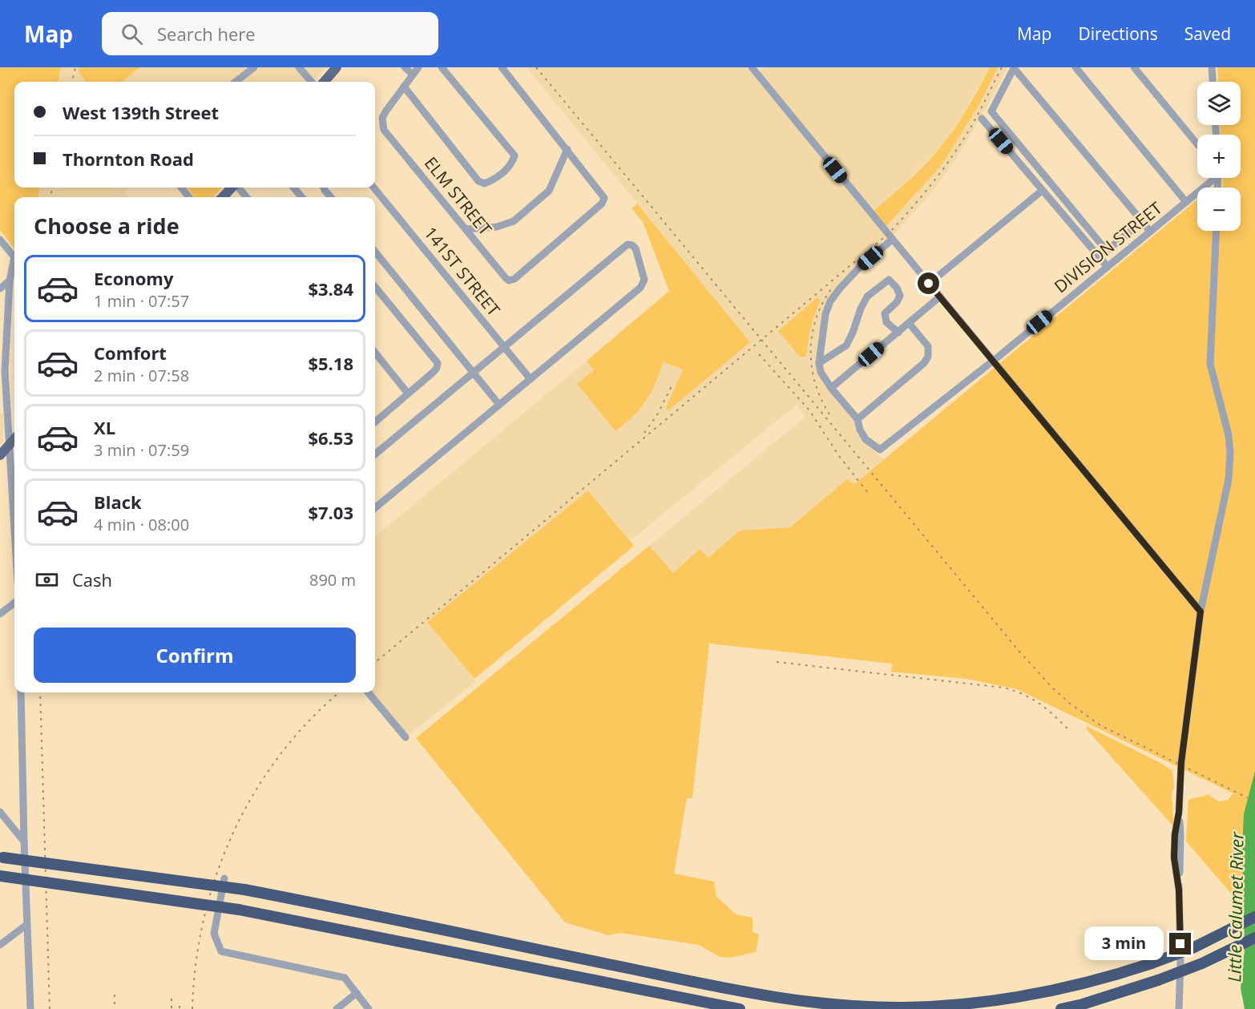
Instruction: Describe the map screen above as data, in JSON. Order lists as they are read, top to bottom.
{
  "streets": {
    "street": ["ELM STREET", "DIVISION STREET", "141ST STREET"]
  },
  "water": ["Little Calumet River"],
  "page": {
    "header": "Map",
    "search": "Search here",
    "nav": ["Map", "Directions", "Saved"],
    "map_buttons": ["+", "−"],
    "banner": ["West 139th Street", "Thornton Road"],
    "heading": "Choose a ride",
    "list": [
      {
        "name": "Economy",
        "note": "1 min · 07:57",
        "value": "$3.84"
      },
      {
        "name": "Comfort",
        "note": "2 min · 07:58",
        "value": "$5.18"
      },
      {
        "name": "XL",
        "note": "3 min · 07:59",
        "value": "$6.53"
      },
      {
        "name": "Black",
        "note": "4 min · 08:00",
        "value": "$7.03"
      }
    ],
    "pay": ["Cash", "890 m"],
    "buttons": "Confirm",
    "bubble": "3 min"
  }
}
